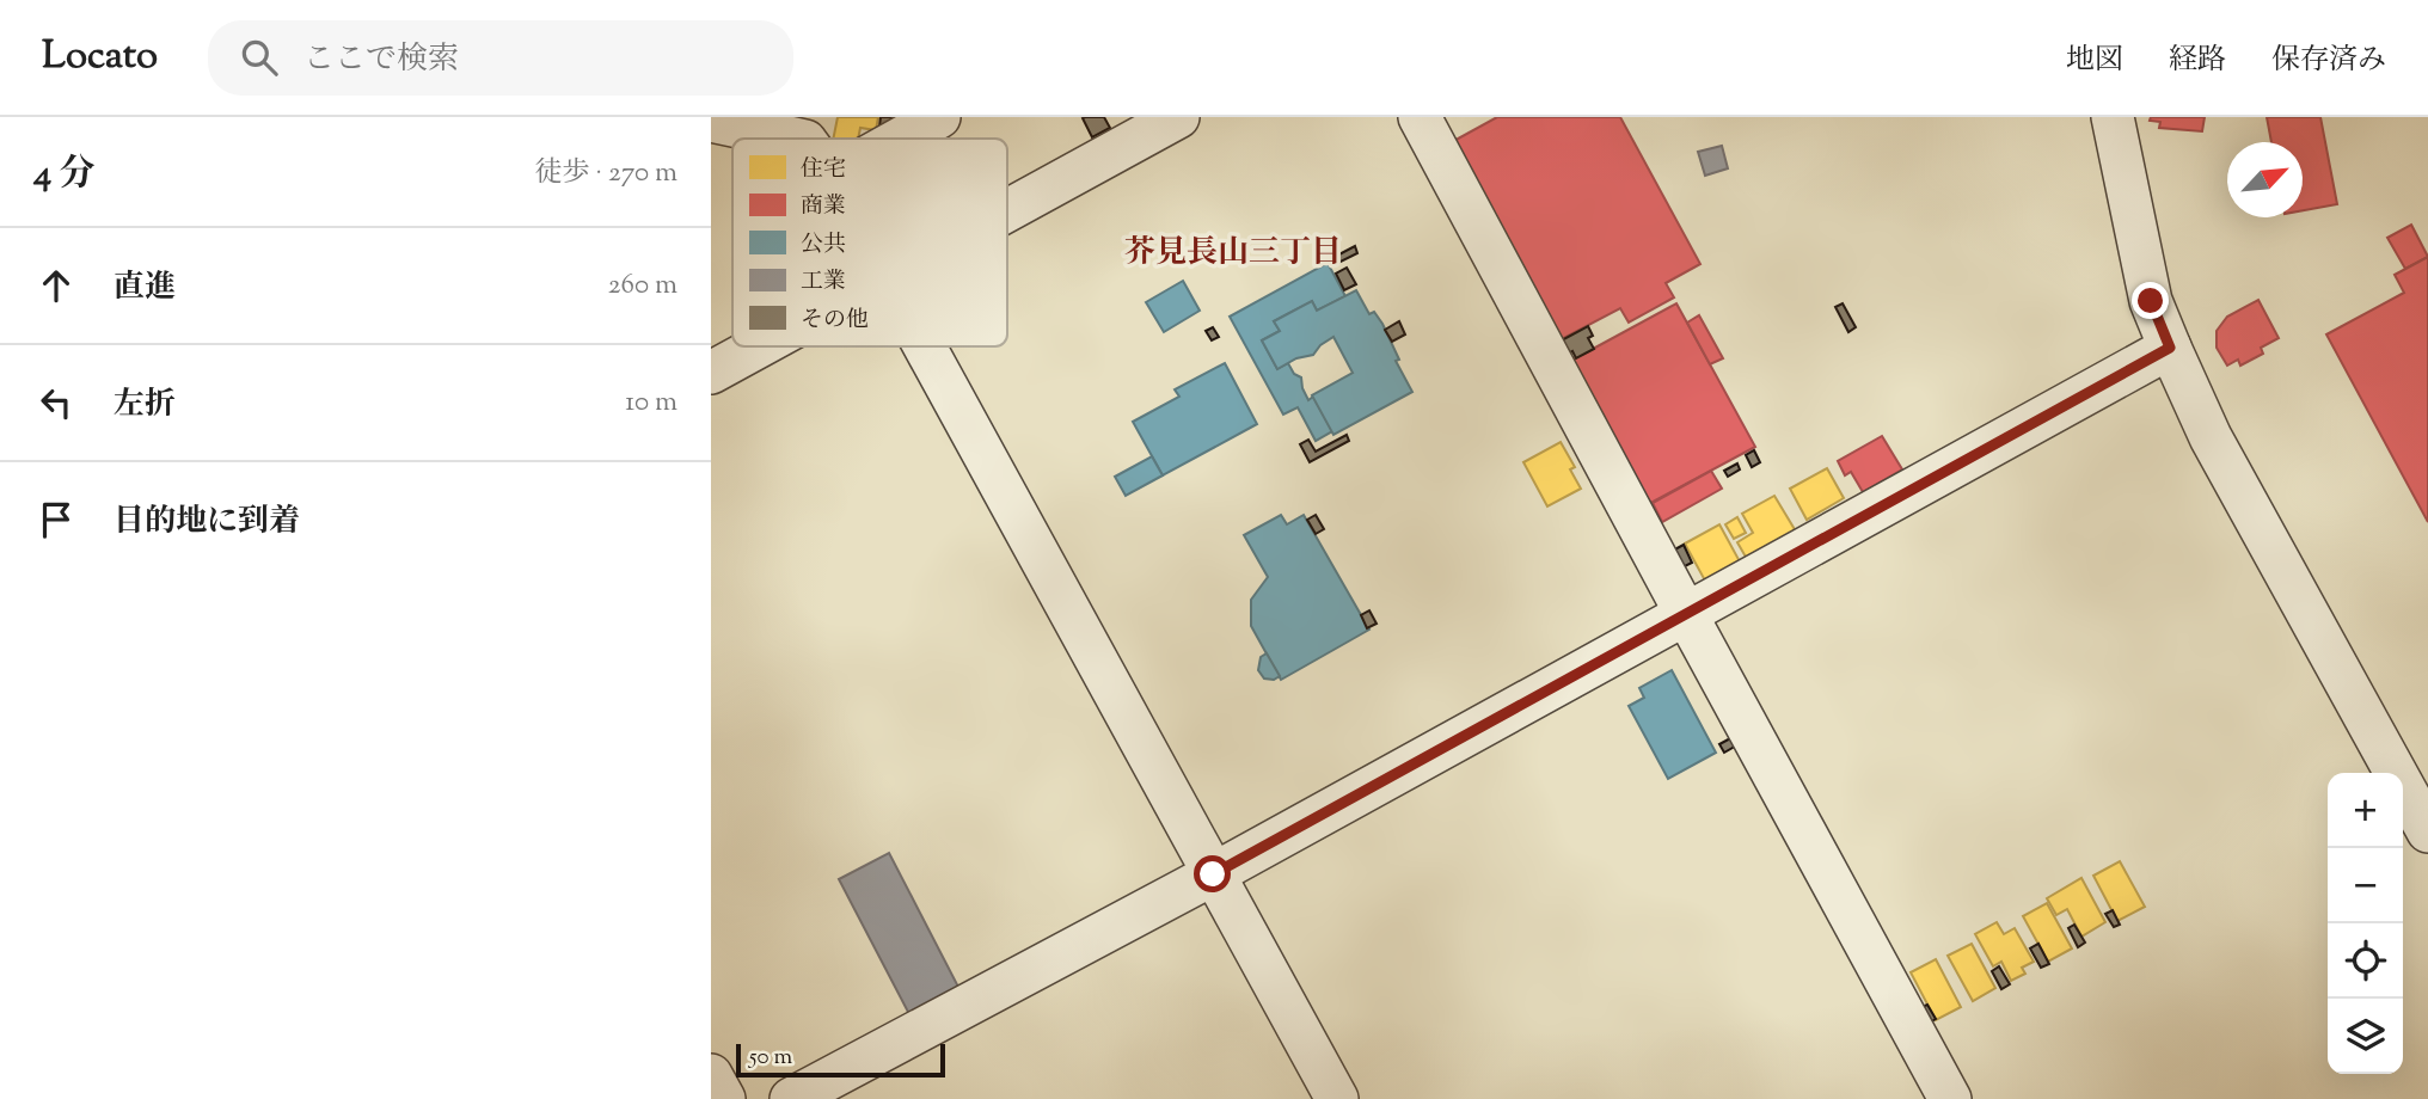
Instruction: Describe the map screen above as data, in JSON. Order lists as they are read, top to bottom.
{
  "districts": ["芥見長山三丁目"],
  "legend": [
    "住宅",
    "商業",
    "公共",
    "工業",
    "その他"
  ],
  "scale_bar": "50 m",
  "north": "top right",
  "page": {
    "header": "Locato",
    "search": "ここで検索",
    "nav": ["地図", "経路", "保存済み"],
    "heading": ["4 分", "徒歩 · 270 m"],
    "list": [
      ["直進", "260 m"],
      ["左折", "10 m"],
      "目的地に到着"
    ],
    "map_buttons": ["+", "−"],
    "scale": "50 m"
  }
}
